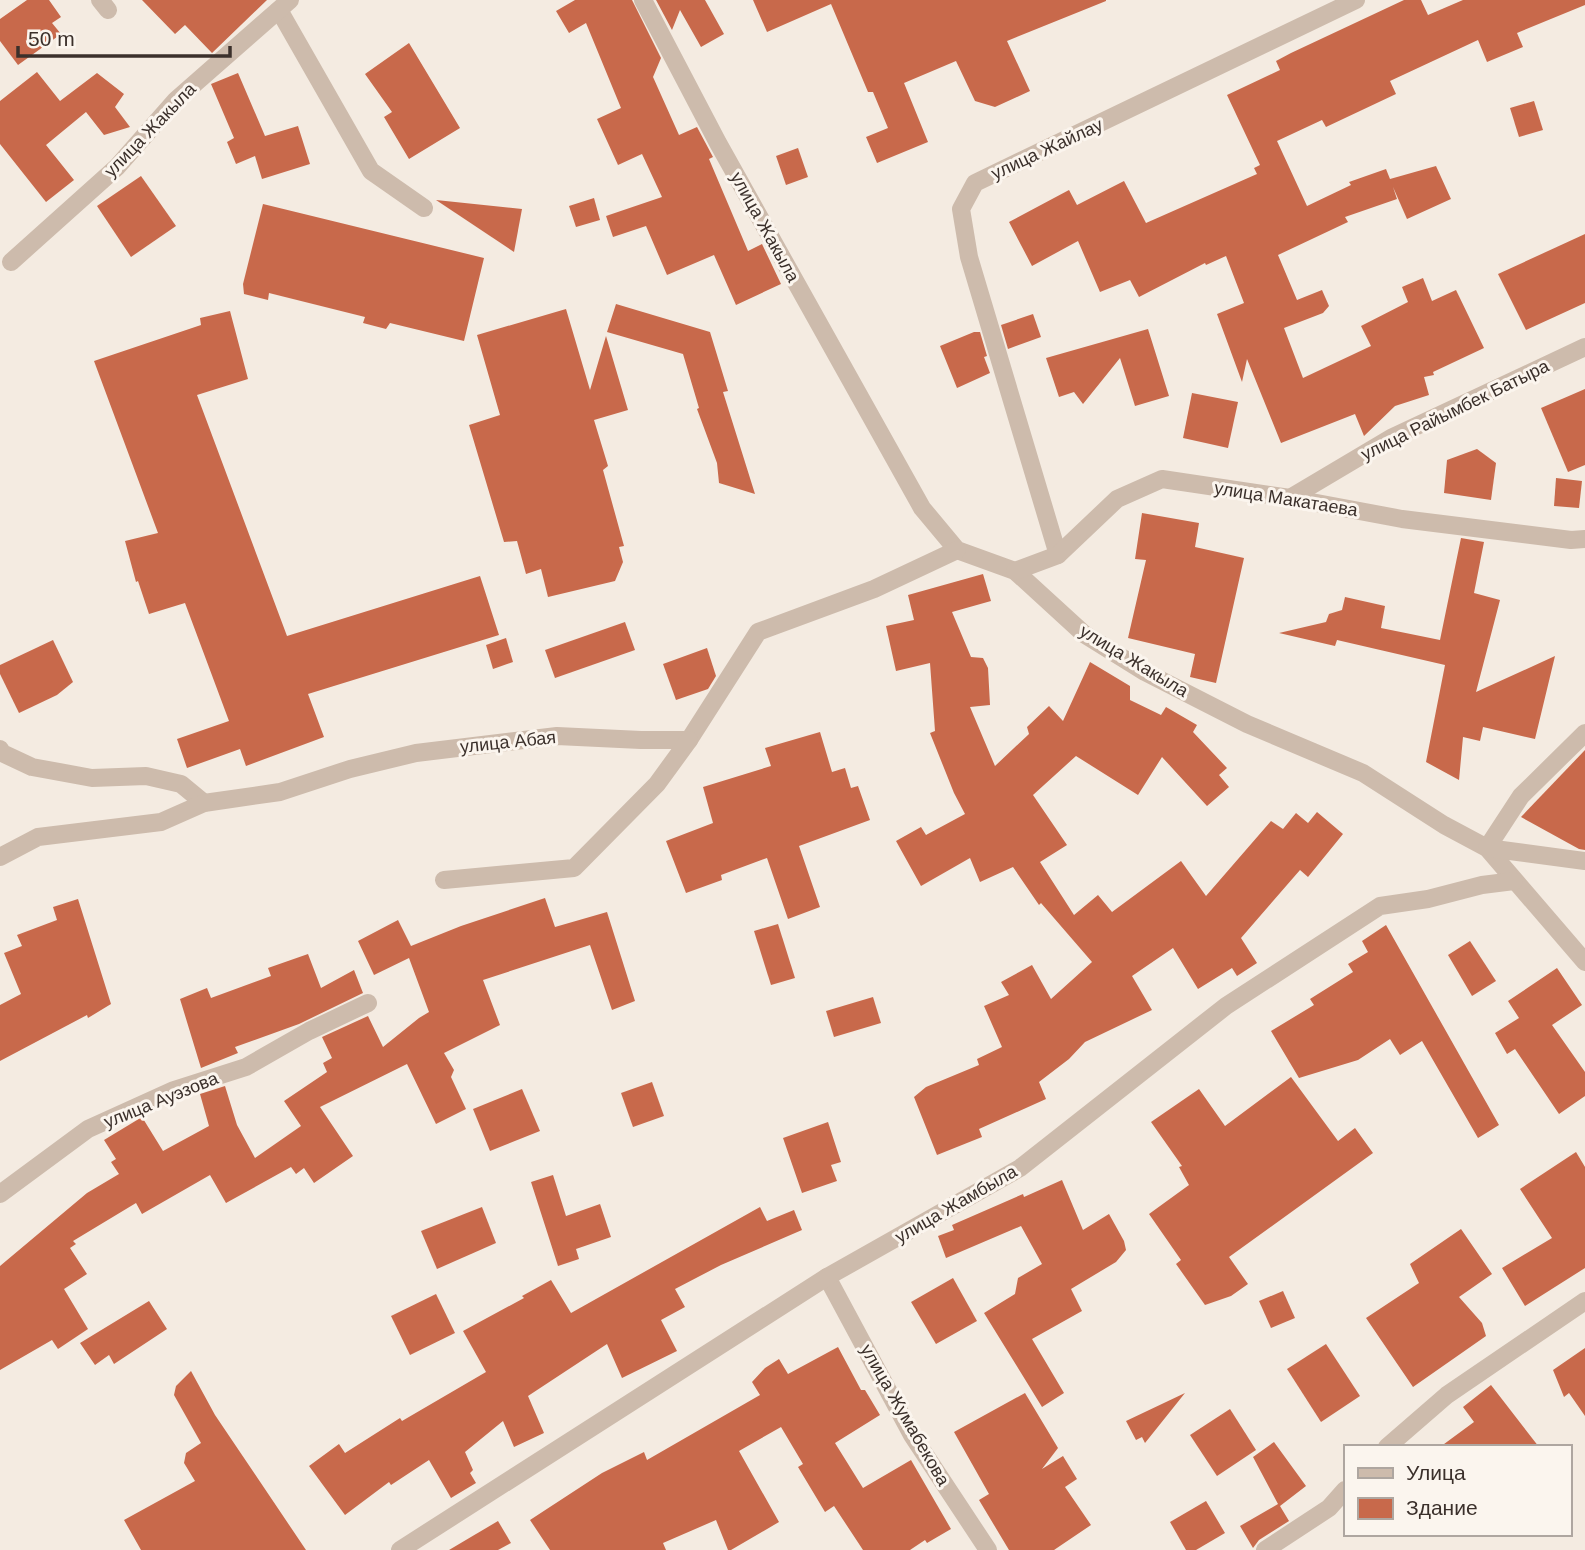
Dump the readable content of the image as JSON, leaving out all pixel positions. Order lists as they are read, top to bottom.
{
  "streets": {
    "street": [
      "улица Жакыла",
      "улица Жайлау",
      "улица Райымбек Батыра",
      "улица Макатаева",
      "улица Абая",
      "улица Ауэзова",
      "улица Жамбыла",
      "улица Жумабекова"
    ]
  },
  "crossings": [
    ["улица Жакыла", "улица Макатаева"],
    ["улица Жакыла", "улица Жамбыла"],
    ["улица Жайлау", "улица Макатаева"],
    ["улица Райымбек Батыра", "улица Макатаева"],
    ["улица Жамбыла", "улица Жумабекова"]
  ],
  "legend": ["Улица", "Здание"],
  "scale_bar": "50 m"
}
